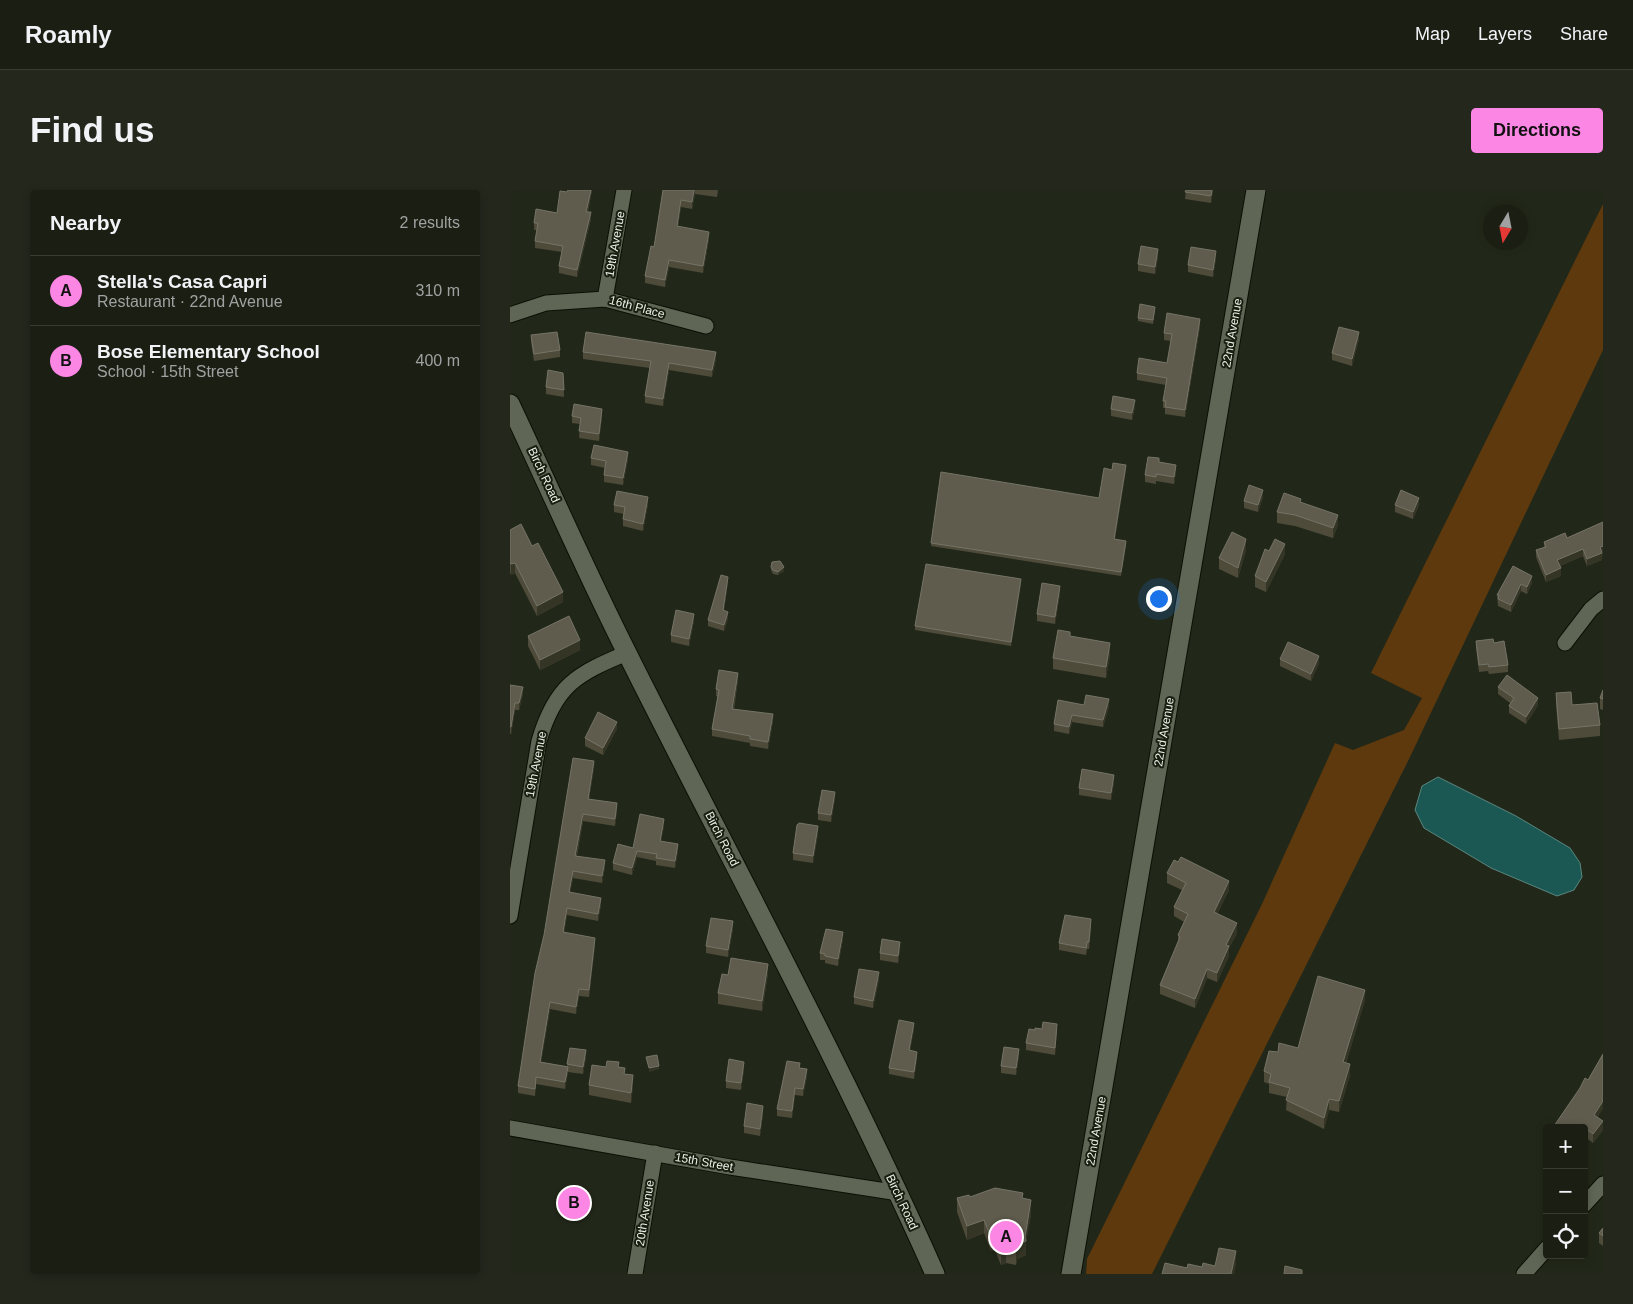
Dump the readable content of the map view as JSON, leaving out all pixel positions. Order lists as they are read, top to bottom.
{
  "streets": {
    "street": [
      "19th Avenue",
      "16th Place",
      "22nd Avenue",
      "Birch Road",
      "15th Street",
      "20th Avenue"
    ]
  },
  "crossings": [
    ["19th Avenue", "16th Place"],
    ["19th Avenue", "Birch Road"],
    ["Birch Road", "15th Street"],
    ["15th Street", "20th Avenue"]
  ],
  "north": "bottom",
  "page": {
    "header": "Roamly",
    "nav": ["Map", "Layers", "Share"],
    "buttons": "Directions",
    "title": "Find us",
    "heading": ["Nearby", "2 results"],
    "list": [
      {
        "mark": "A",
        "name": "Stella's Casa Capri",
        "note": "Restaurant · 22nd Avenue",
        "value": "310 m"
      },
      {
        "mark": "B",
        "name": "Bose Elementary School",
        "note": "School · 15th Street",
        "value": "400 m"
      }
    ],
    "map_buttons": ["+", "−"],
    "pins": ["B", "A"]
  }
}
